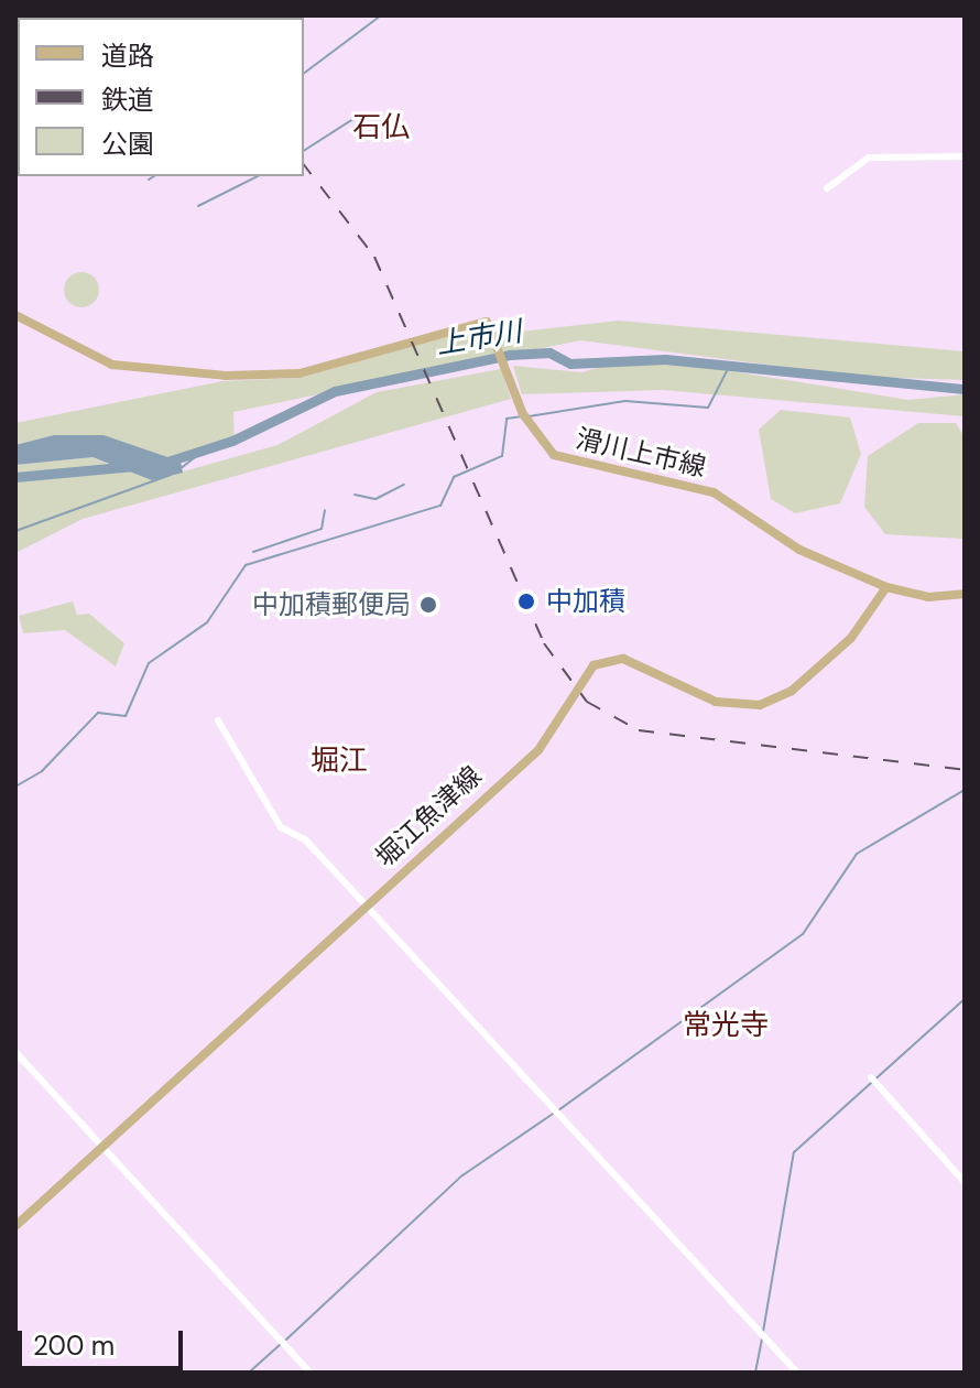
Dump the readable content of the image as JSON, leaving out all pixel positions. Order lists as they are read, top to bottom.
{
  "streets": {
    "main road": ["滑川上市線", "堀江魚津線"]
  },
  "crossings": [
    ["滑川上市線", "堀江魚津線"]
  ],
  "districts": ["石仏", "堀江", "常光寺"],
  "water": ["上市川"],
  "places": ["中加積", "中加積郵便局"],
  "legend": ["道路", "鉄道", "公園"],
  "scale_bar": "200 m"
}
